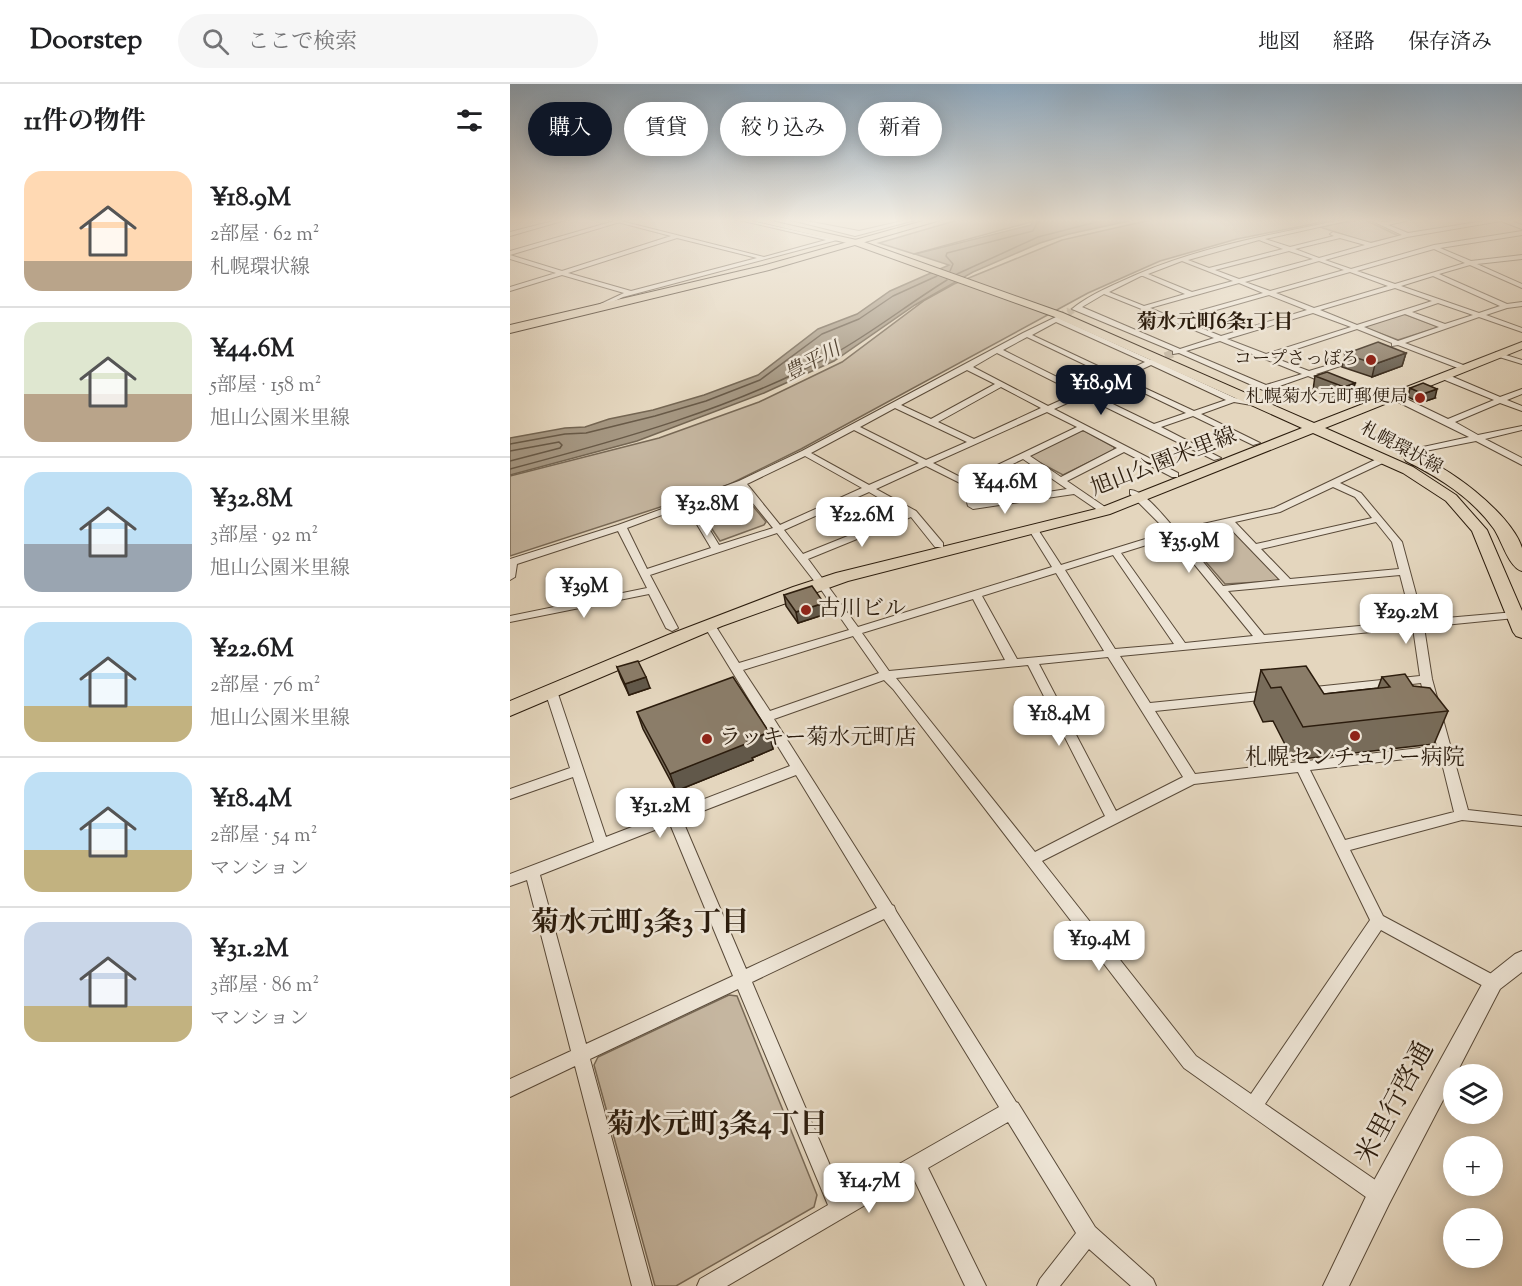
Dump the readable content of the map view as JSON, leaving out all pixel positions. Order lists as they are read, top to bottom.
{
  "streets": {
    "main road": ["札幌環状線", "旭山公園米里線"],
    "street": ["米里行啓通"]
  },
  "crossings": [
    ["札幌環状線", "旭山公園米里線"]
  ],
  "districts": ["菊水元町6条1丁目", "菊水元町3条3丁目", "菊水元町3条4丁目"],
  "water": ["豊平川"],
  "places": [
    "コープさっぽろ",
    "札幌菊水元町郵便局",
    "古川ビル",
    "札幌センチュリー病院",
    "ラッキー菊水元町店"
  ],
  "page": {
    "header": "Doorstep",
    "search": "ここで検索",
    "nav": ["地図", "経路", "保存済み"],
    "heading": "11件の物件",
    "chip": [
      "購入",
      "賃貸",
      "絞り込み",
      "新着"
    ],
    "list": [
      {
        "name": "¥18.9M",
        "note": "2部屋 · 62 m² · 札幌環状線"
      },
      {
        "name": "¥44.6M",
        "note": "5部屋 · 158 m² · 旭山公園米里線"
      },
      {
        "name": "¥32.8M",
        "note": "3部屋 · 92 m² · 旭山公園米里線"
      },
      {
        "name": "¥22.6M",
        "note": "2部屋 · 76 m² · 旭山公園米里線"
      },
      {
        "name": "¥18.4M",
        "note": "2部屋 · 54 m² · マンション"
      },
      {
        "name": "¥31.2M",
        "note": "3部屋 · 86 m² · マンション"
      }
    ],
    "price": [
      "¥18.9M",
      "¥44.6M",
      "¥32.8M",
      "¥22.6M",
      "¥35.9M",
      "¥39M",
      "¥29.2M",
      "¥18.4M",
      "¥31.2M",
      "¥19.4M",
      "¥14.7M"
    ],
    "map_buttons": ["+", "−"]
  }
}
